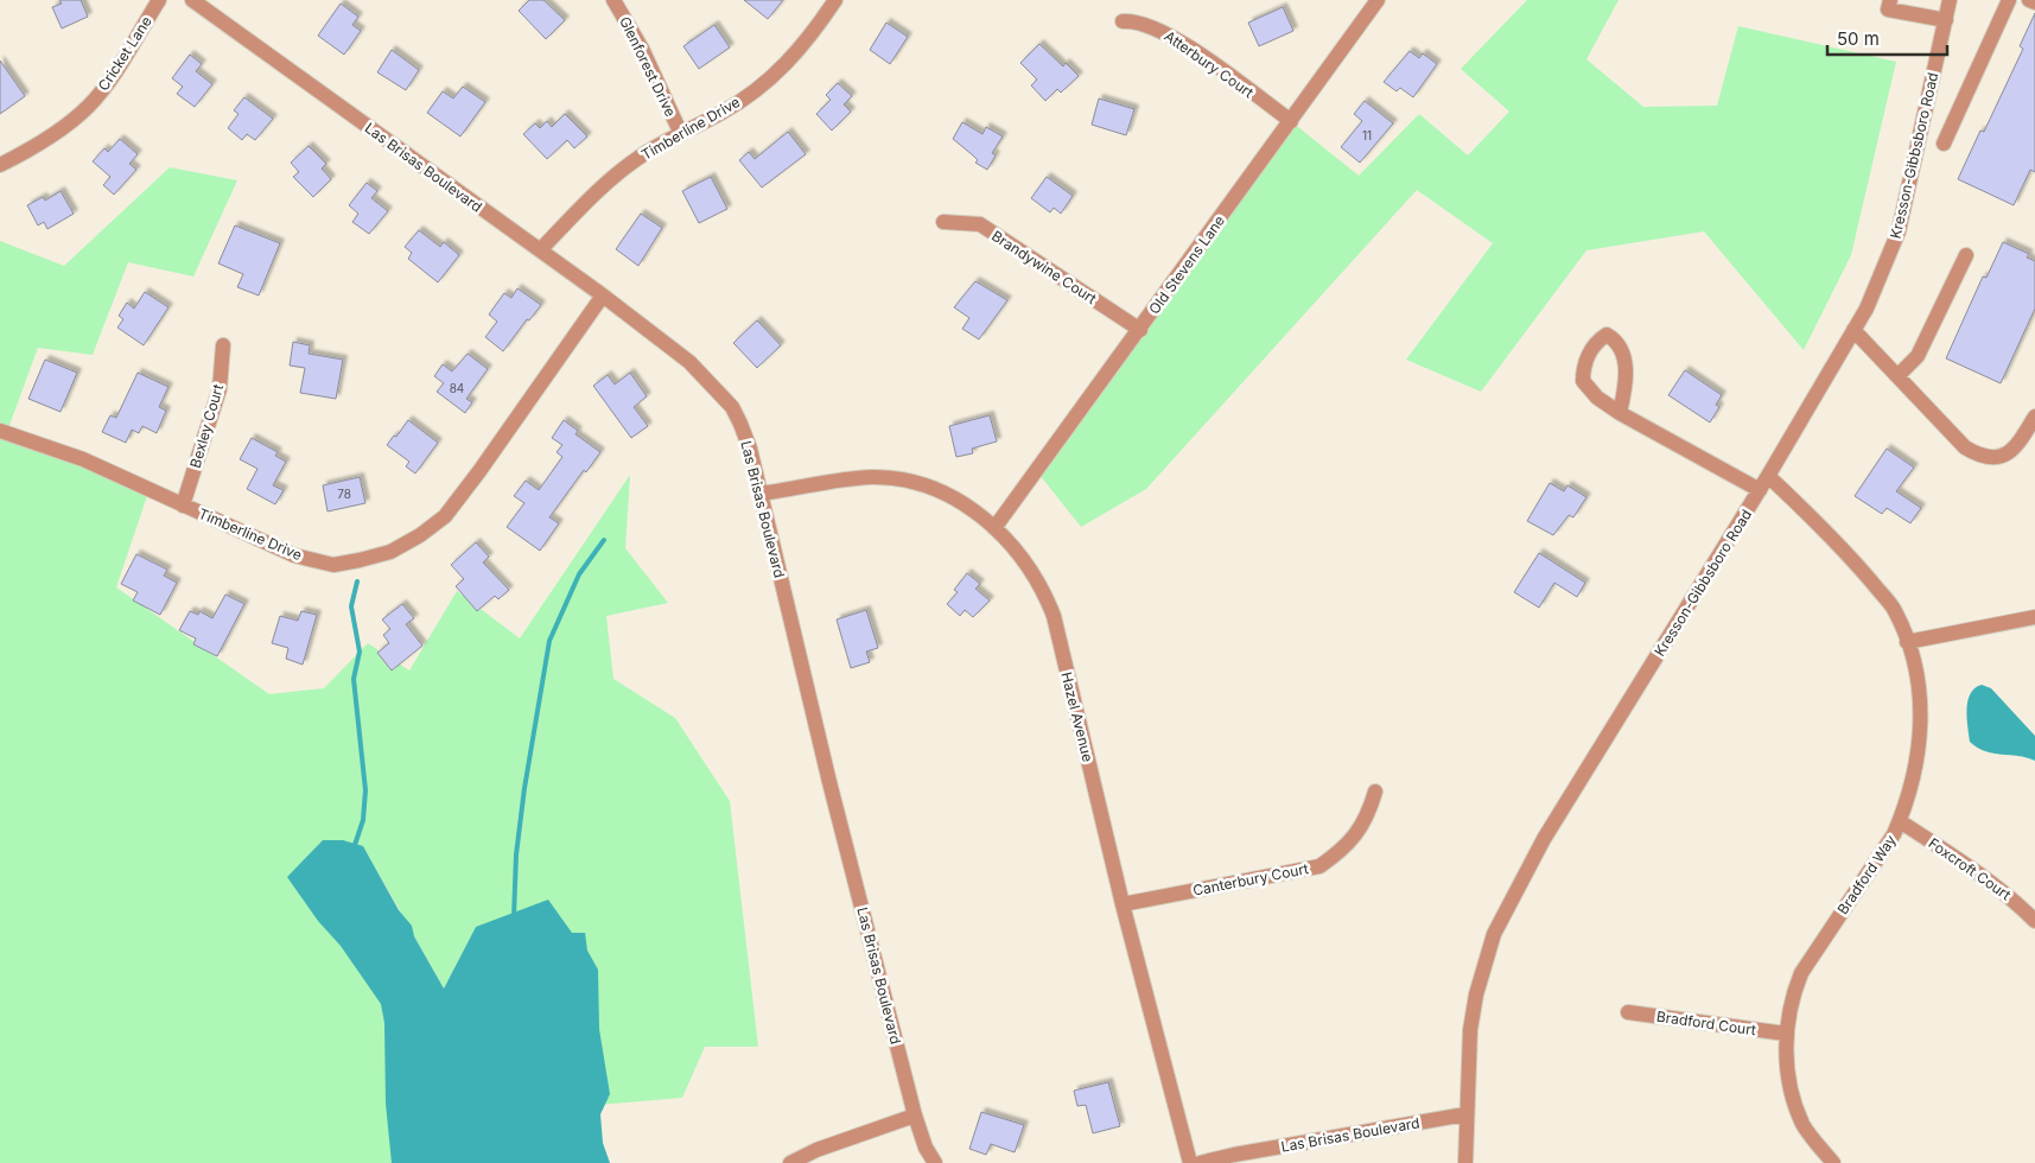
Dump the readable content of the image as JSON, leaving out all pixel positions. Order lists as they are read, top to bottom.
{
  "streets": {
    "street": [
      "Cricket Lane",
      "Atterbury Court",
      "Glenforest Drive",
      "Timberline Drive",
      "Kresson-Gibbsboro Road",
      "Las Brisas Boulevard",
      "Old Stevens Lane",
      "Brandywine Court",
      "Bexley Court",
      "Hazel Avenue",
      "Foxcroft Court",
      "Bradford Way",
      "Canterbury Court",
      "Bradford Court"
    ]
  },
  "crossings": [
    ["Atterbury Court", "Old Stevens Lane"],
    ["Glenforest Drive", "Timberline Drive"],
    ["Timberline Drive", "Las Brisas Boulevard"],
    ["Timberline Drive", "Bexley Court"],
    ["Kresson-Gibbsboro Road", "Las Brisas Boulevard"],
    ["Kresson-Gibbsboro Road", "Bradford Way"],
    ["Las Brisas Boulevard", "Hazel Avenue"],
    ["Old Stevens Lane", "Brandywine Court"],
    ["Old Stevens Lane", "Hazel Avenue"],
    ["Hazel Avenue", "Canterbury Court"],
    ["Foxcroft Court", "Bradford Way"],
    ["Bradford Way", "Bradford Court"]
  ],
  "house_numbers": ["11", "84", "78"],
  "scale_bar": "50 m"
}
